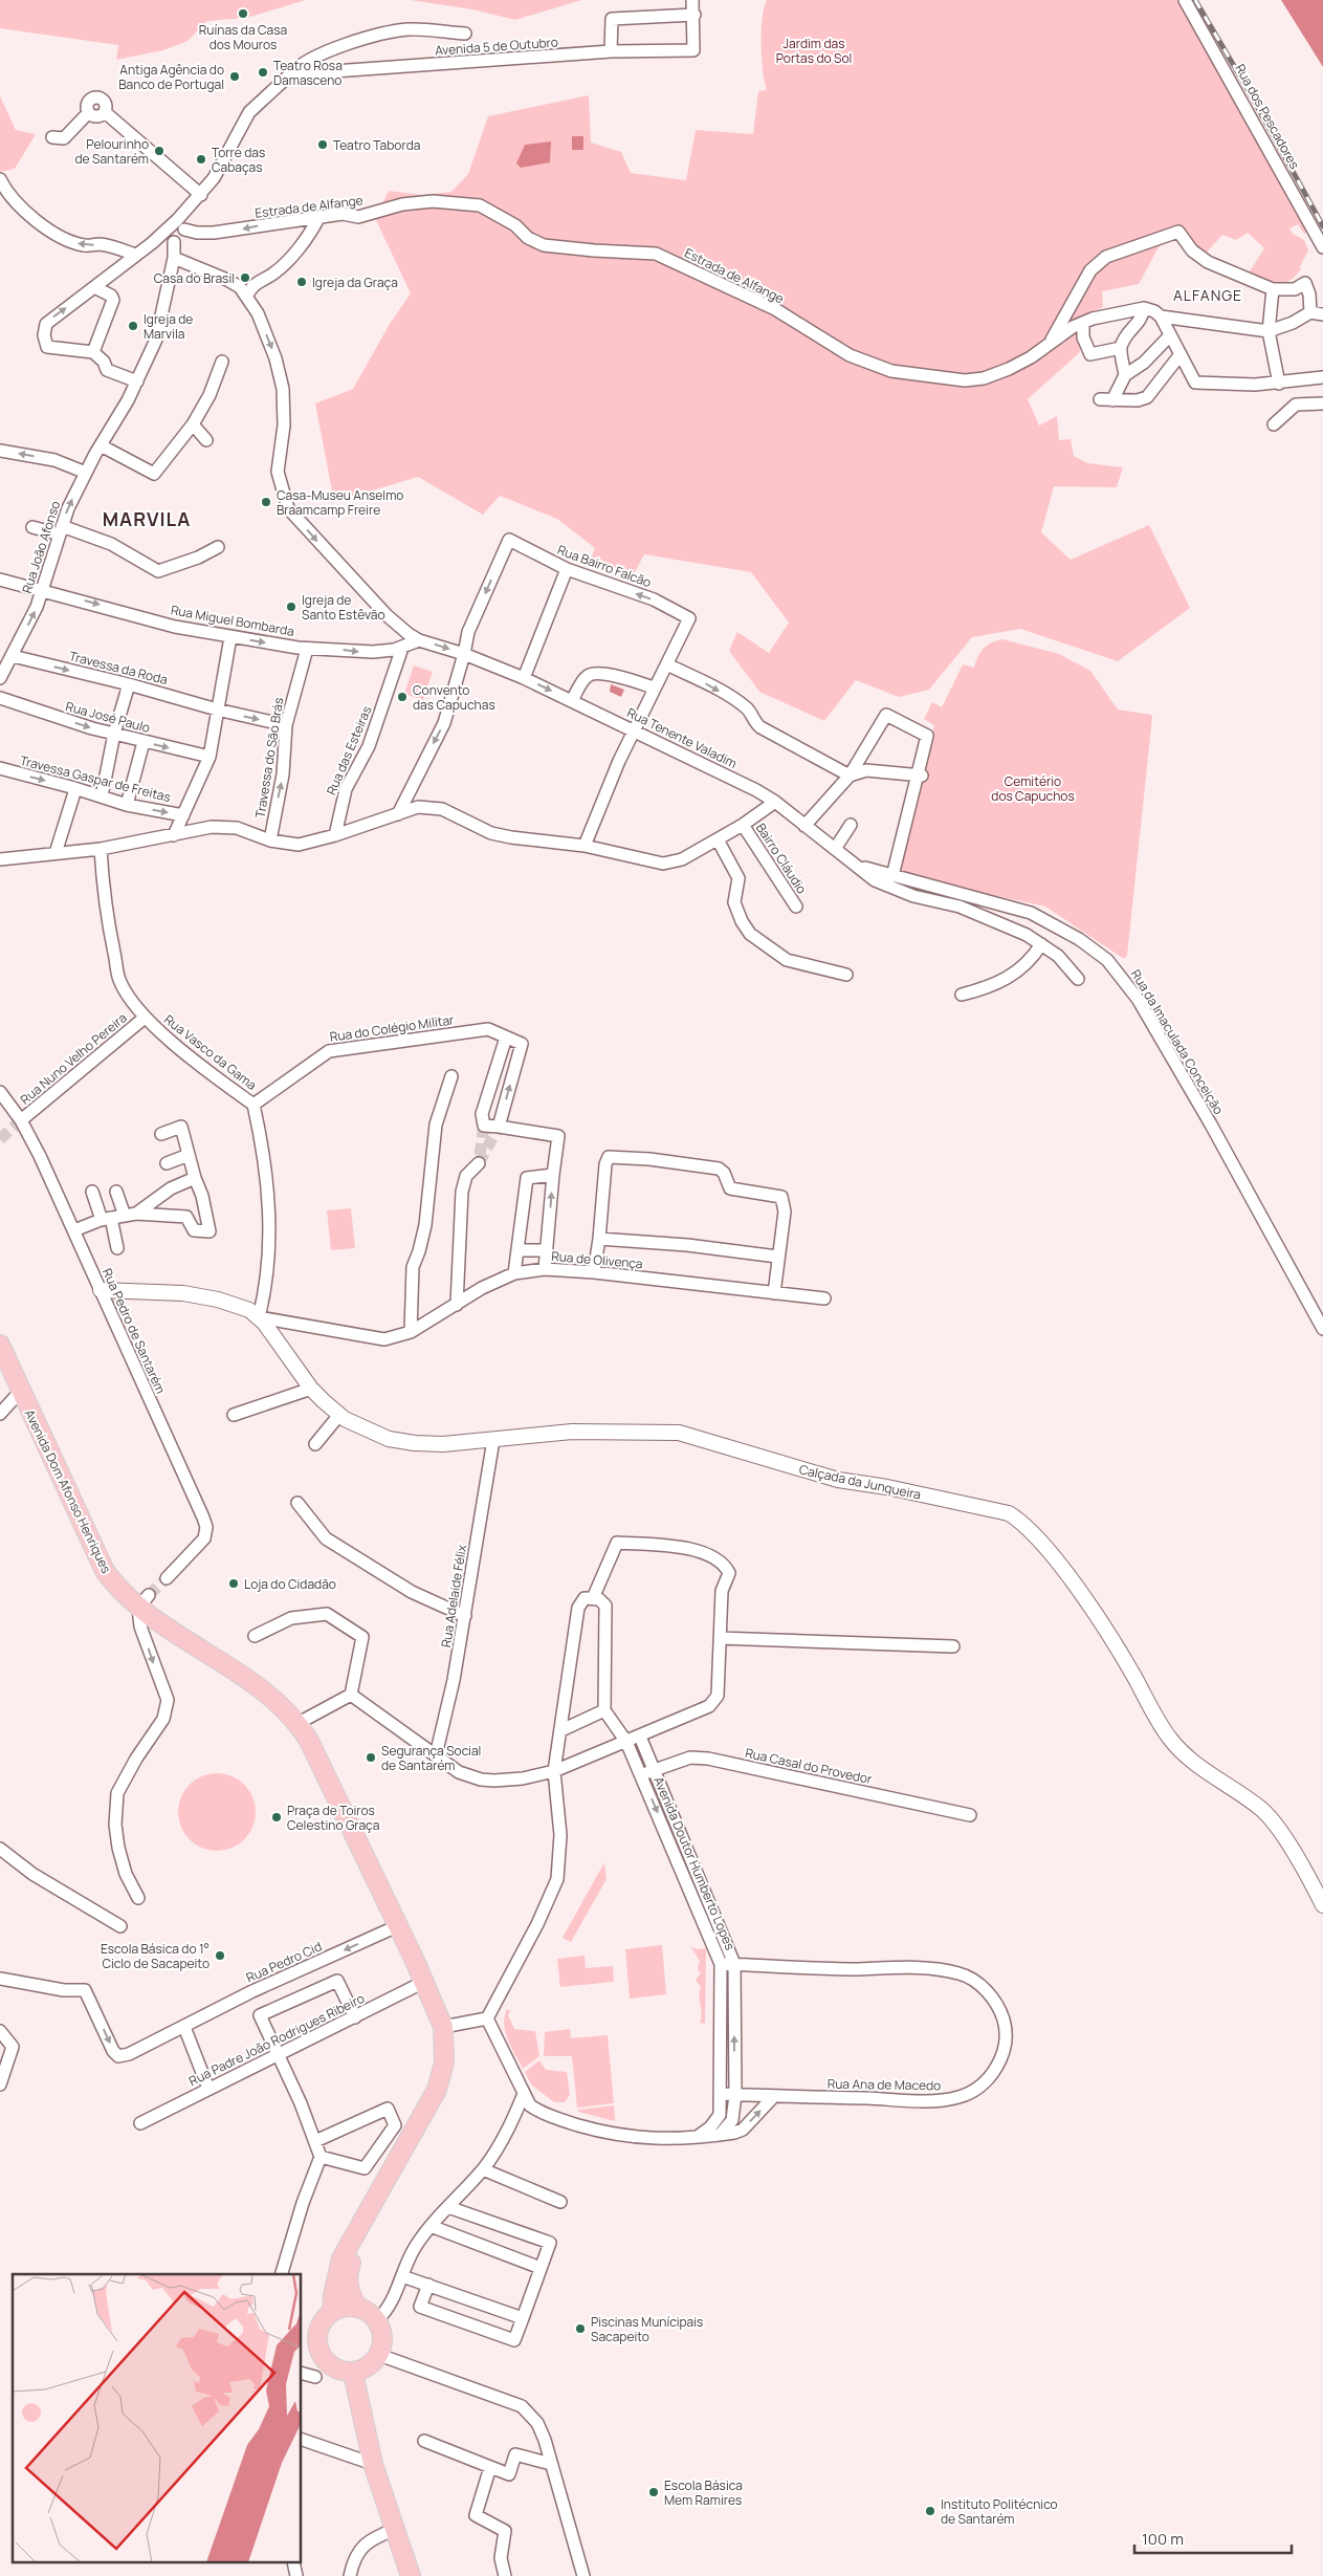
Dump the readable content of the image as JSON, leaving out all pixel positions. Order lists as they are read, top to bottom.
{
  "streets": {
    "main road": ["Avenida Dom Afonso Henriques"],
    "street": [
      "Avenida 5 de Outubro",
      "Rua dos Pescadores",
      "Estrada de Alfange",
      "Rua João Afonso",
      "Rua Bairro Falcão",
      "Rua Miguel Bombarda",
      "Travessa da Roda",
      "Rua José Paulo",
      "Rua Tenente Valadim",
      "Rua das Esteiras",
      "Travessa do São Brás",
      "Travessa Gaspar de Freitas",
      "Bairro Cláudio",
      "Rua do Colégio Militar",
      "Rua da Imaculada Conceição",
      "Rua Vasco da Gama",
      "Rua Nuno Velho Pereira",
      "Rua de Olivença",
      "Rua Pedro de Santarém",
      "Calçada da Junqueira",
      "Rua Adelaide Félix",
      "Rua Casal do Provedor",
      "Avenida Doutor Humberto Lopes",
      "Rua Pedro Cid",
      "Rua Padre João Rodrigues Ribeiro",
      "Rua Ana de Macedo"
    ]
  },
  "crossings": [
    ["Rua João Afonso", "Rua Miguel Bombarda"],
    ["Rua João Afonso", "Travessa da Roda"],
    ["Rua João Afonso", "Rua Tenente Valadim"],
    ["Rua Bairro Falcão", "Rua Tenente Valadim"],
    ["Rua Miguel Bombarda", "Rua Tenente Valadim"],
    ["Rua Miguel Bombarda", "Rua das Esteiras"],
    ["Rua Miguel Bombarda", "Travessa do São Brás"],
    ["Travessa da Roda", "Travessa do São Brás"],
    ["Rua Tenente Valadim", "Rua da Imaculada Conceição"],
    ["Rua do Colégio Militar", "Rua Vasco da Gama"],
    ["Rua Vasco da Gama", "Rua Nuno Velho Pereira"],
    ["Rua Vasco da Gama", "Rua de Olivença"],
    ["Rua Vasco da Gama", "Calçada da Junqueira"],
    ["Rua Nuno Velho Pereira", "Rua Pedro de Santarém"],
    ["Rua de Olivença", "Calçada da Junqueira"],
    ["Calçada da Junqueira", "Rua Adelaide Félix"],
    ["Avenida Dom Afonso Henriques", "Rua Pedro Cid"],
    ["Avenida Dom Afonso Henriques", "Rua Padre João Rodrigues Ribeiro"],
    ["Rua Casal do Provedor", "Avenida Doutor Humberto Lopes"],
    ["Avenida Doutor Humberto Lopes", "Rua Ana de Macedo"]
  ],
  "one_way": ["Travessa da Roda", "Rua José Paulo", "Rua Tenente Valadim"],
  "districts": ["ALFANGE", "MARVILA"],
  "parks": ["Jardim das Portas do Sol", "Cemitério dos Capuchos"],
  "places": [
    "Ruínas da Casa dos Mouros",
    "Teatro Rosa Damasceno",
    "Antiga Agência do Banco de Portugal",
    "Teatro Taborda",
    "Pelourinho de Santarém",
    "Torre das Cabaças",
    "Casa do Brasil",
    "Igreja da Graça",
    "Igreja de Marvila",
    "Casa-Museu Anselmo Braamcamp Freire",
    "Igreja de Santo Estêvão",
    "Convento das Capuchas",
    "Loja do Cidadão",
    "Segurança Social de Santarém",
    "Praça de Toiros Celestino Graça",
    "Escola Básica do 1° Ciclo de Sacapeito",
    "Piscinas Munícipais Sacapeito",
    "Escola Básica Mem Ramires",
    "Instituto Politécnico de Santarém"
  ],
  "scale_bar": "100 m"
}
